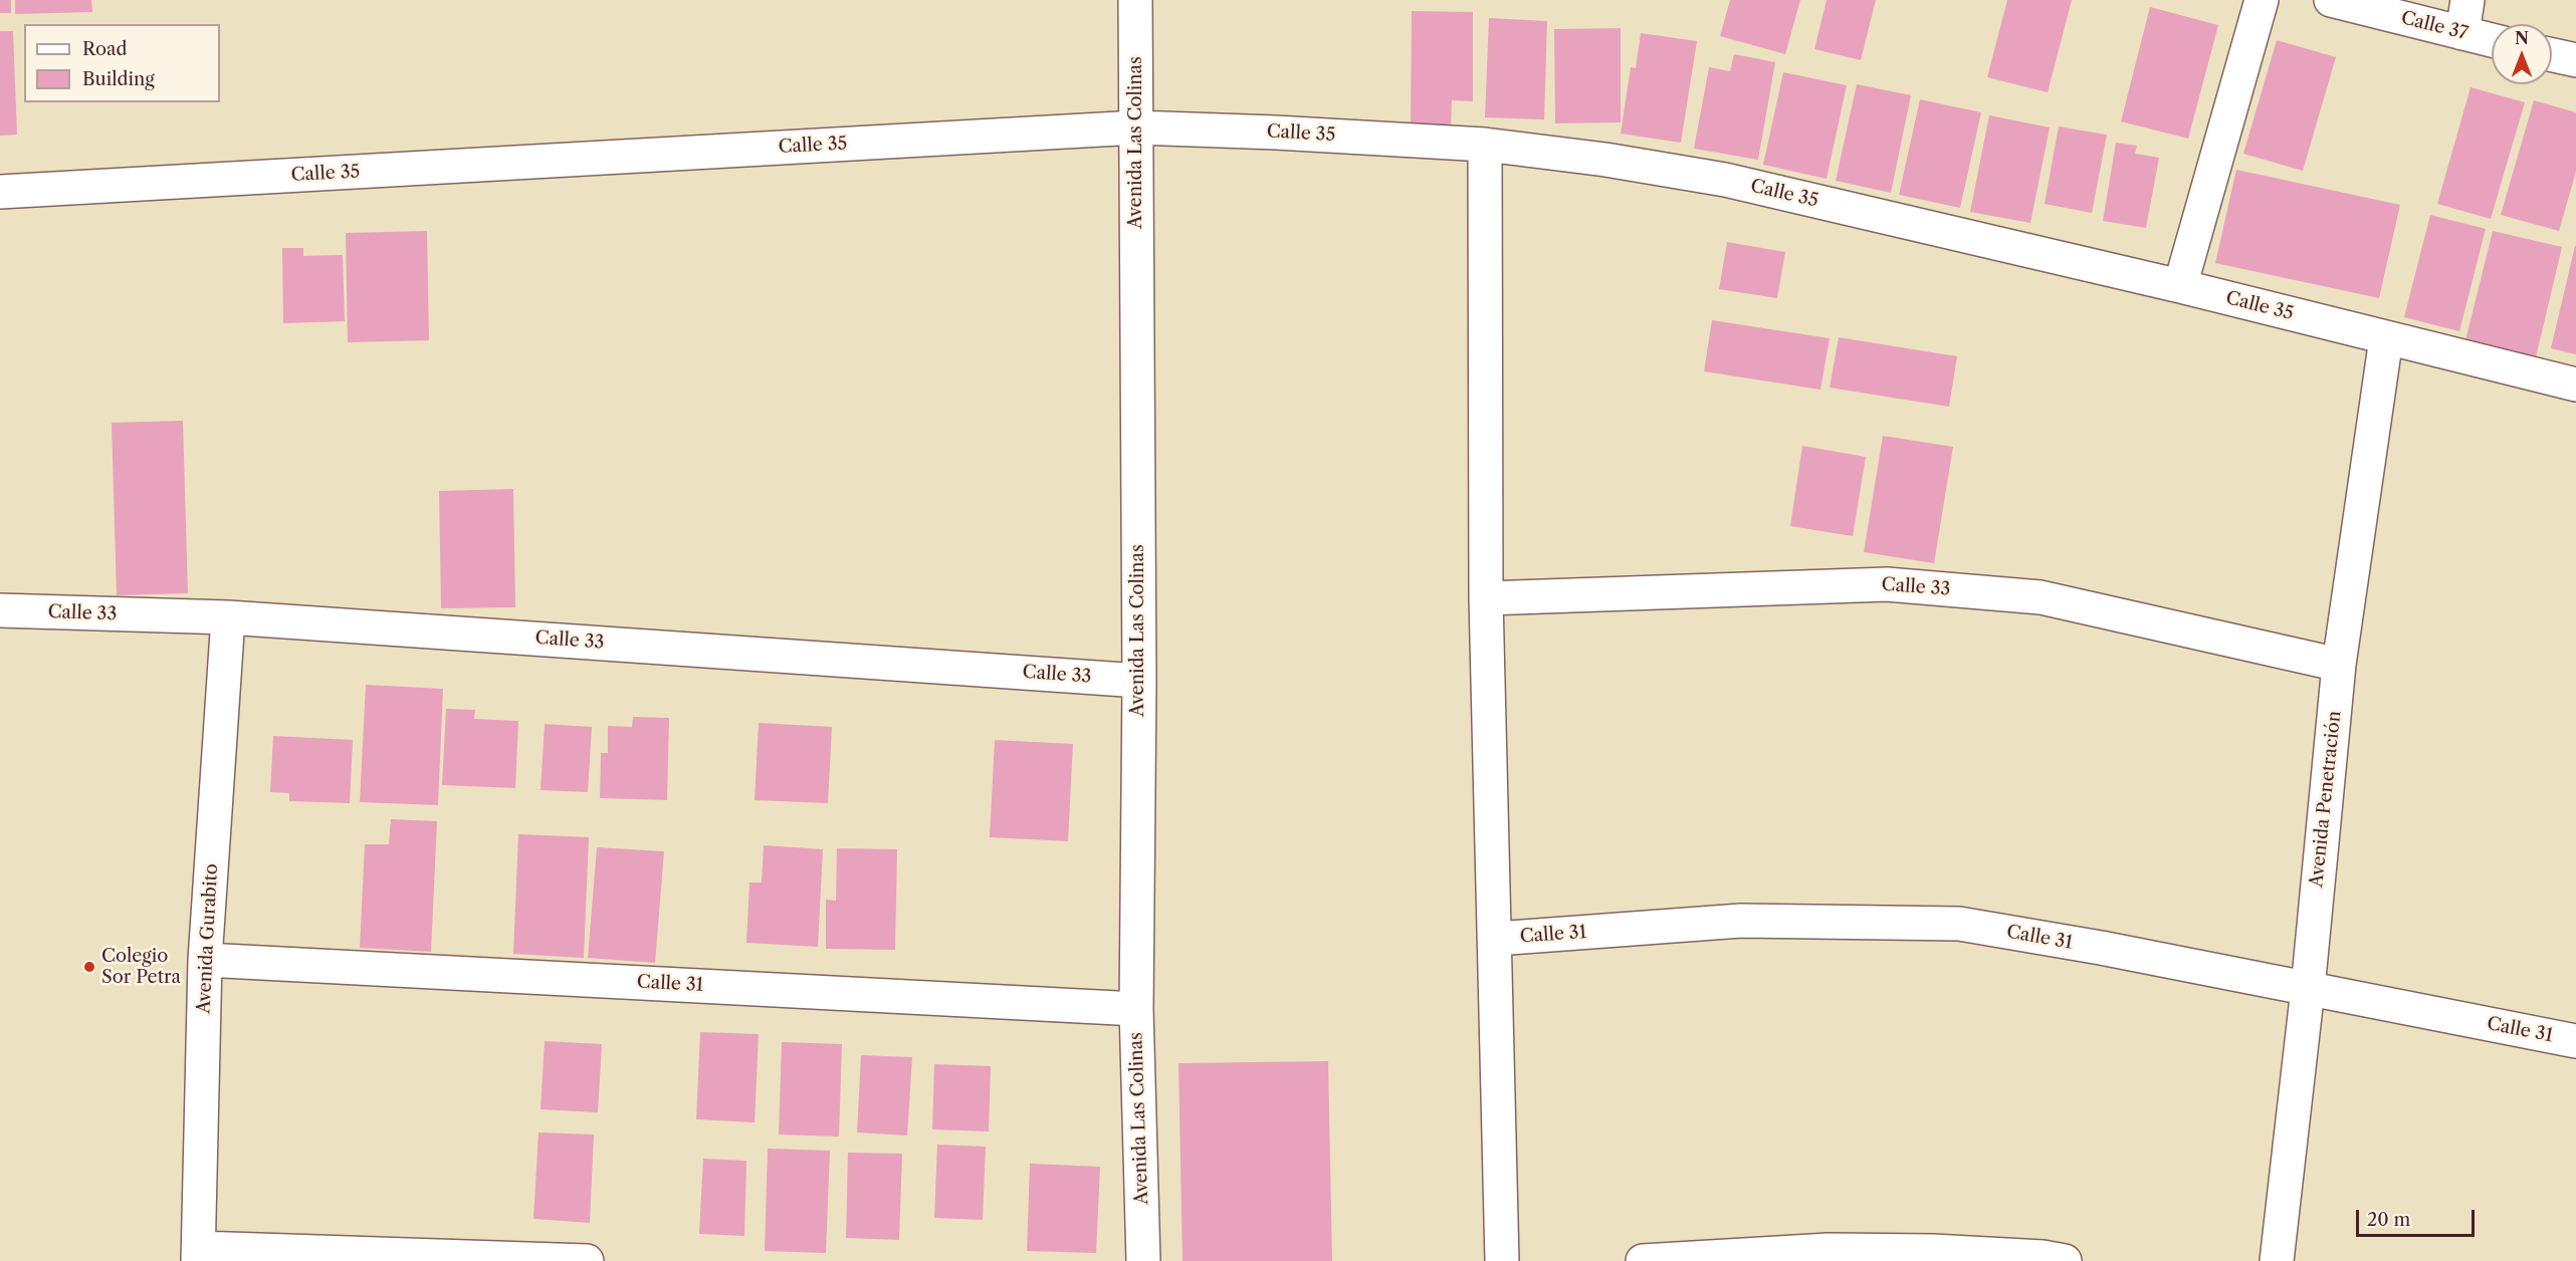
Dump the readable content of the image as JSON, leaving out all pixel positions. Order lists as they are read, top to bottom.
{
  "streets": {
    "street": [
      "Calle 37",
      "Calle 35",
      "Avenida Las Colinas",
      "Calle 33",
      "Avenida Penetración",
      "Calle 31",
      "Avenida Gurabito"
    ]
  },
  "crossings": [
    ["Calle 35", "Avenida Las Colinas"],
    ["Calle 35", "Avenida Penetración"],
    ["Avenida Las Colinas", "Calle 33"],
    ["Avenida Las Colinas", "Calle 31"],
    ["Calle 33", "Avenida Penetración"],
    ["Calle 33", "Avenida Gurabito"],
    ["Avenida Penetración", "Calle 31"],
    ["Calle 31", "Avenida Gurabito"]
  ],
  "places": ["Colegio Sor Petra"],
  "legend": ["Road", "Building"],
  "scale_bar": "20 m",
  "north": "top"
}
